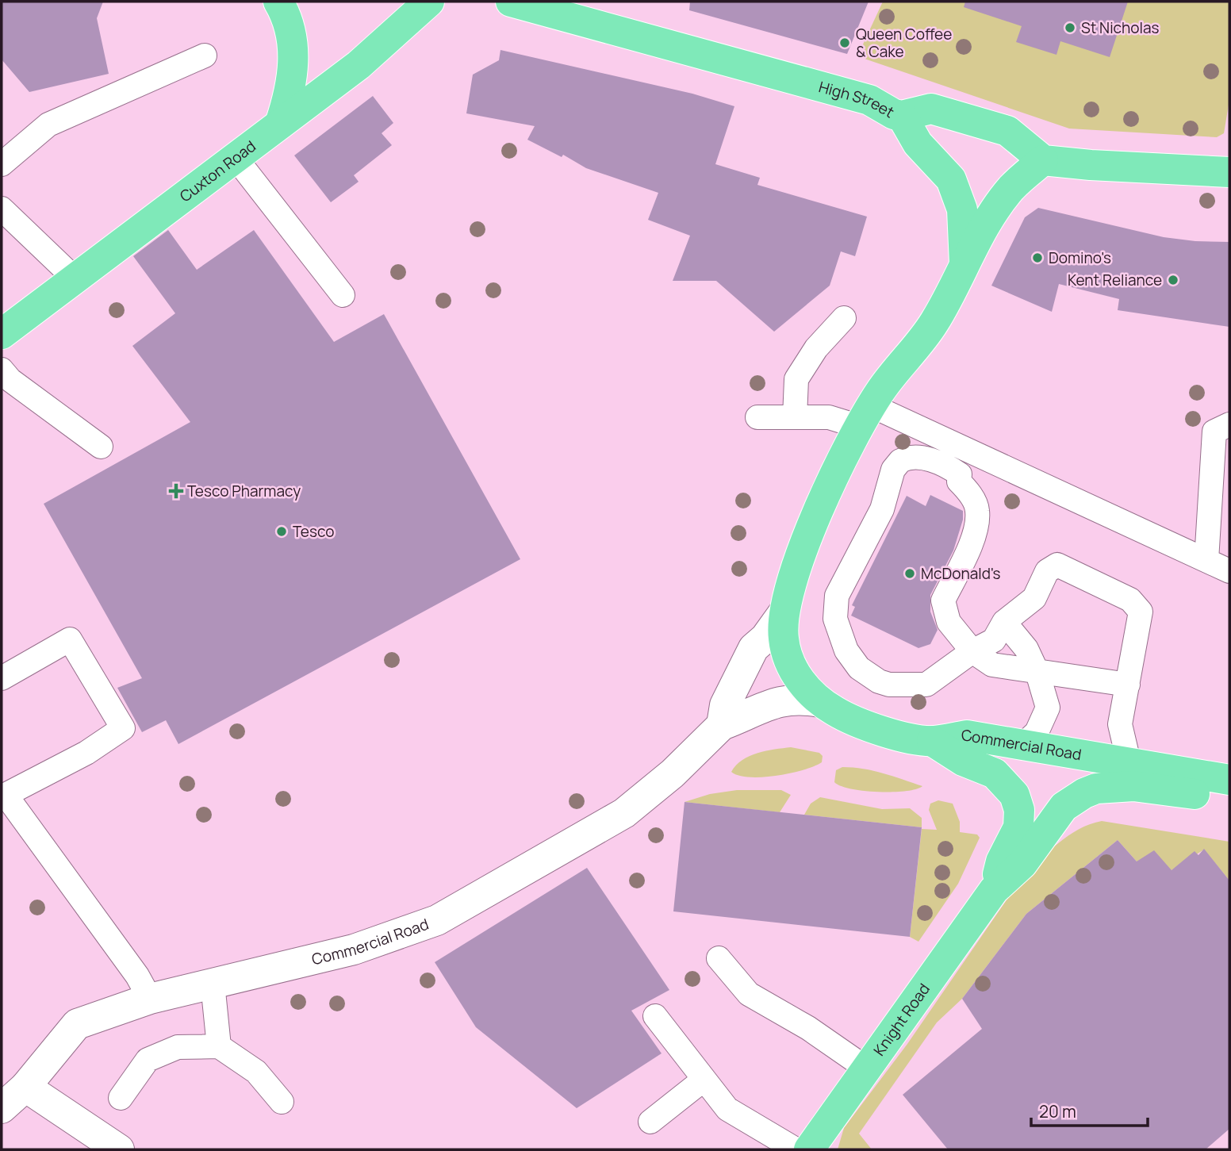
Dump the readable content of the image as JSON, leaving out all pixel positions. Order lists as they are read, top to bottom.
{
  "streets": {
    "main road": [
      "High Street",
      "Cuxton Road",
      "Commercial Road",
      "Knight Road"
    ]
  },
  "crossings": [
    ["High Street", "Commercial Road"],
    ["Commercial Road", "Knight Road"]
  ],
  "places": {
    "other": [
      "St Nicholas",
      "Queen Coffee & Cake",
      "Domino's",
      "Kent Reliance",
      "Tesco",
      "McDonald's"
    ],
    "health": ["Tesco Pharmacy"]
  },
  "scale_bar": "20 m"
}
